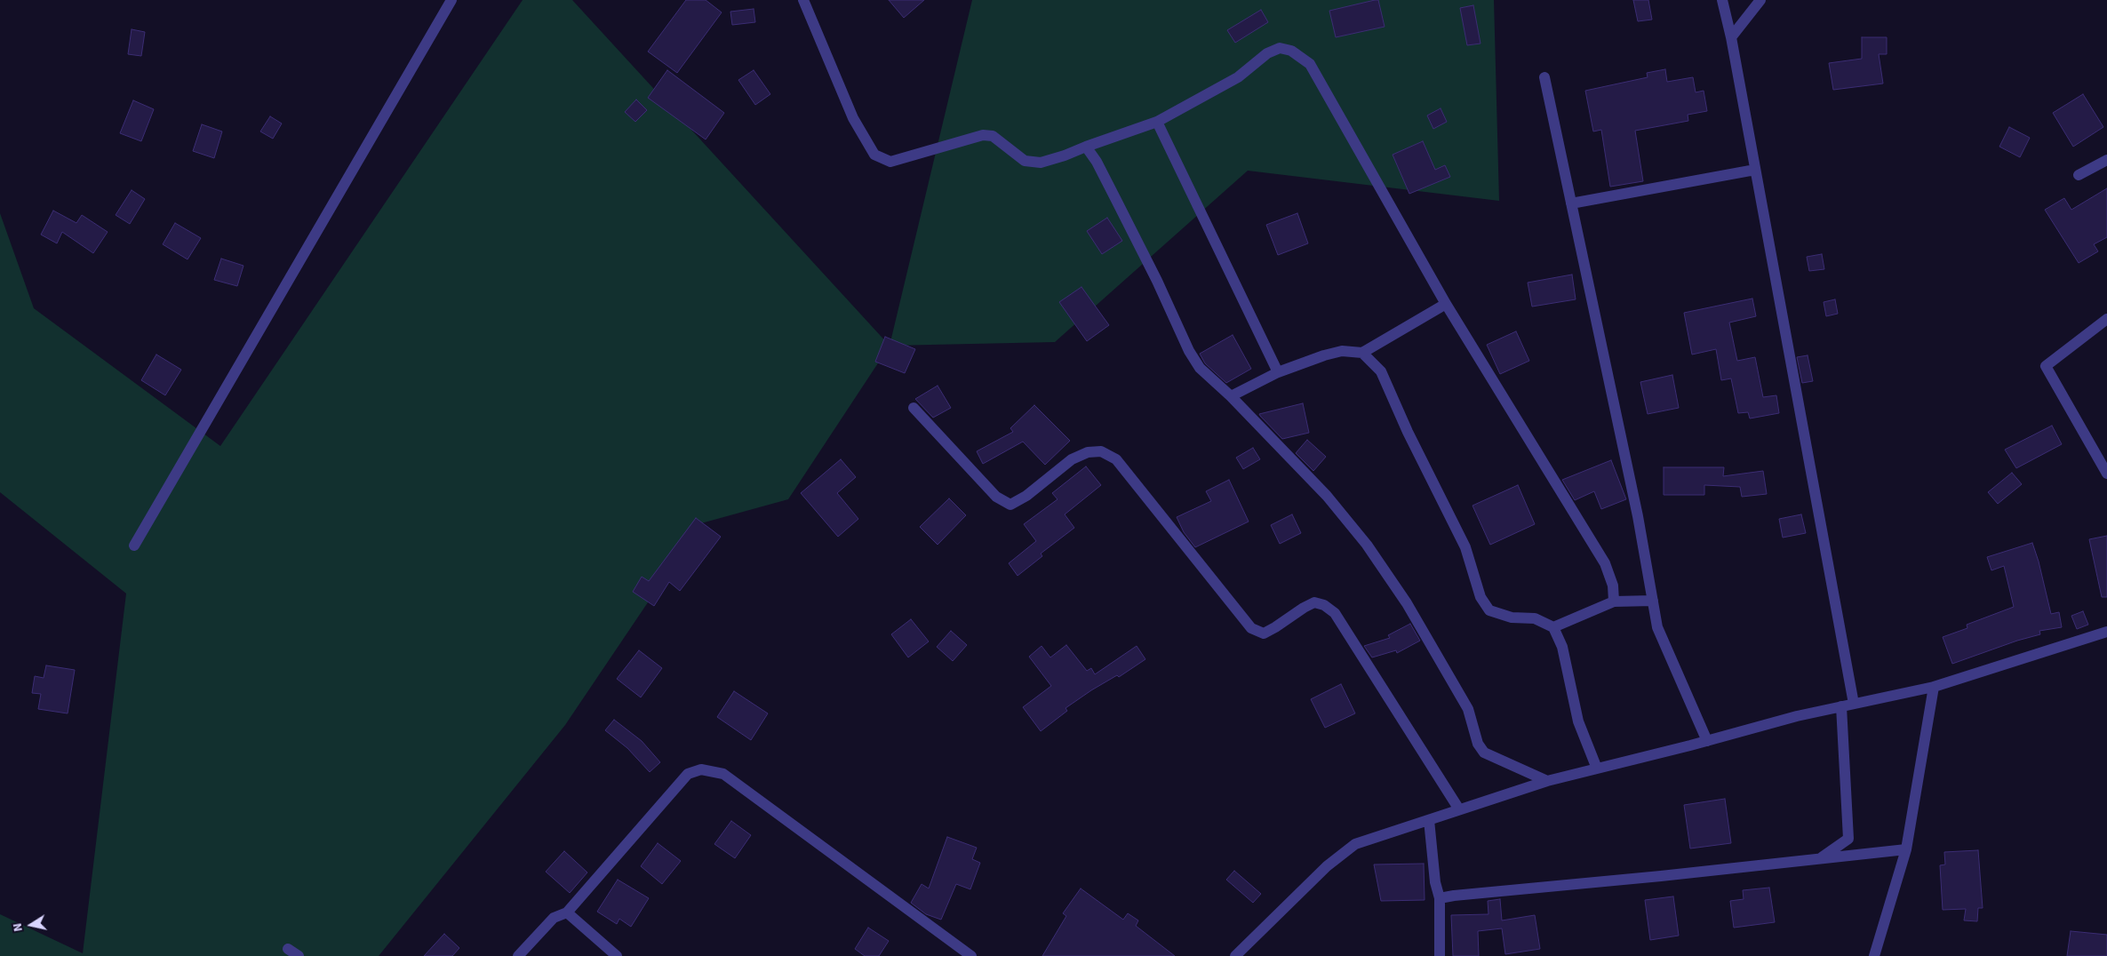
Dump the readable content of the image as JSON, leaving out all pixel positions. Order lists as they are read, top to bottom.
{
  "north": "left"
}
